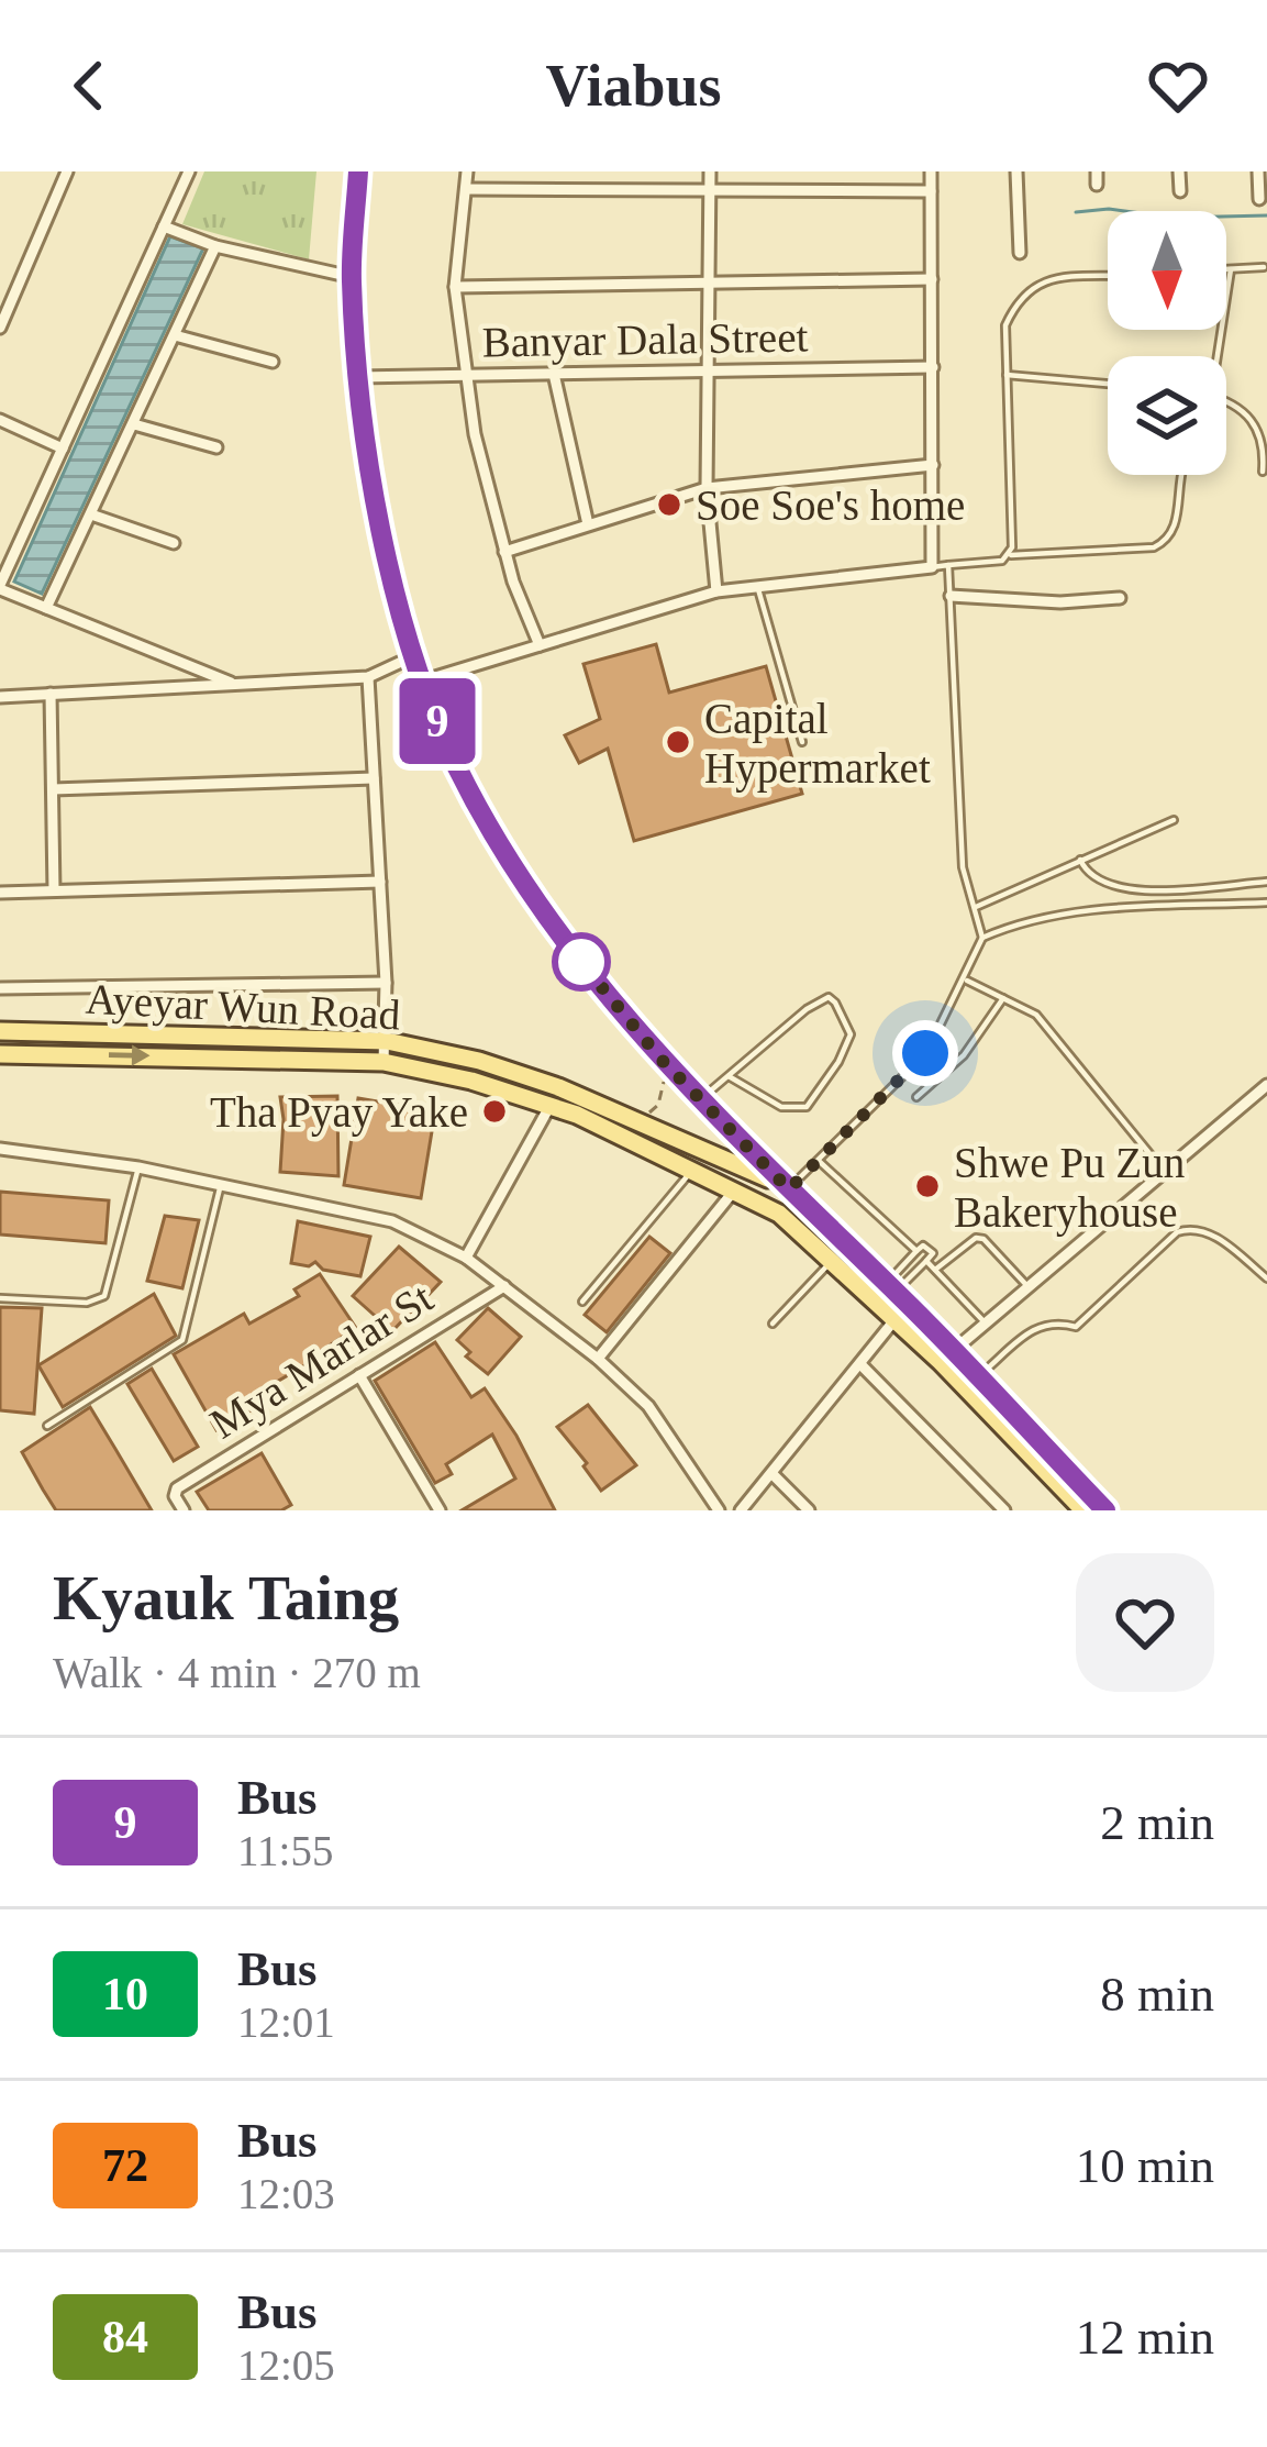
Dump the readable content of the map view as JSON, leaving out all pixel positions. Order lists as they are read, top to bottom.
{
  "streets": {
    "main road": ["Ayeyar Wun Road"],
    "street": ["Banyar Dala Street", "Mya Marlar St"]
  },
  "places": [
    "Soe Soe's home",
    "Capital Hypermarket",
    "Tha Pyay Yake",
    "Shwe Pu Zun Bakeryhouse"
  ],
  "lines": ["bus line 9"],
  "north": "bottom",
  "page": {
    "header": "Viabus",
    "on_map": "9",
    "heading": ["Kyauk Taing", "Walk · 4 min · 270 m"],
    "list": [
      {
        "mark": "9",
        "name": "Bus",
        "note": "11:55",
        "value": "2 min"
      },
      {
        "mark": "10",
        "name": "Bus",
        "note": "12:01",
        "value": "8 min"
      },
      {
        "mark": "72",
        "name": "Bus",
        "note": "12:03",
        "value": "10 min"
      },
      {
        "mark": "84",
        "name": "Bus",
        "note": "12:05",
        "value": "12 min"
      }
    ]
  }
}
